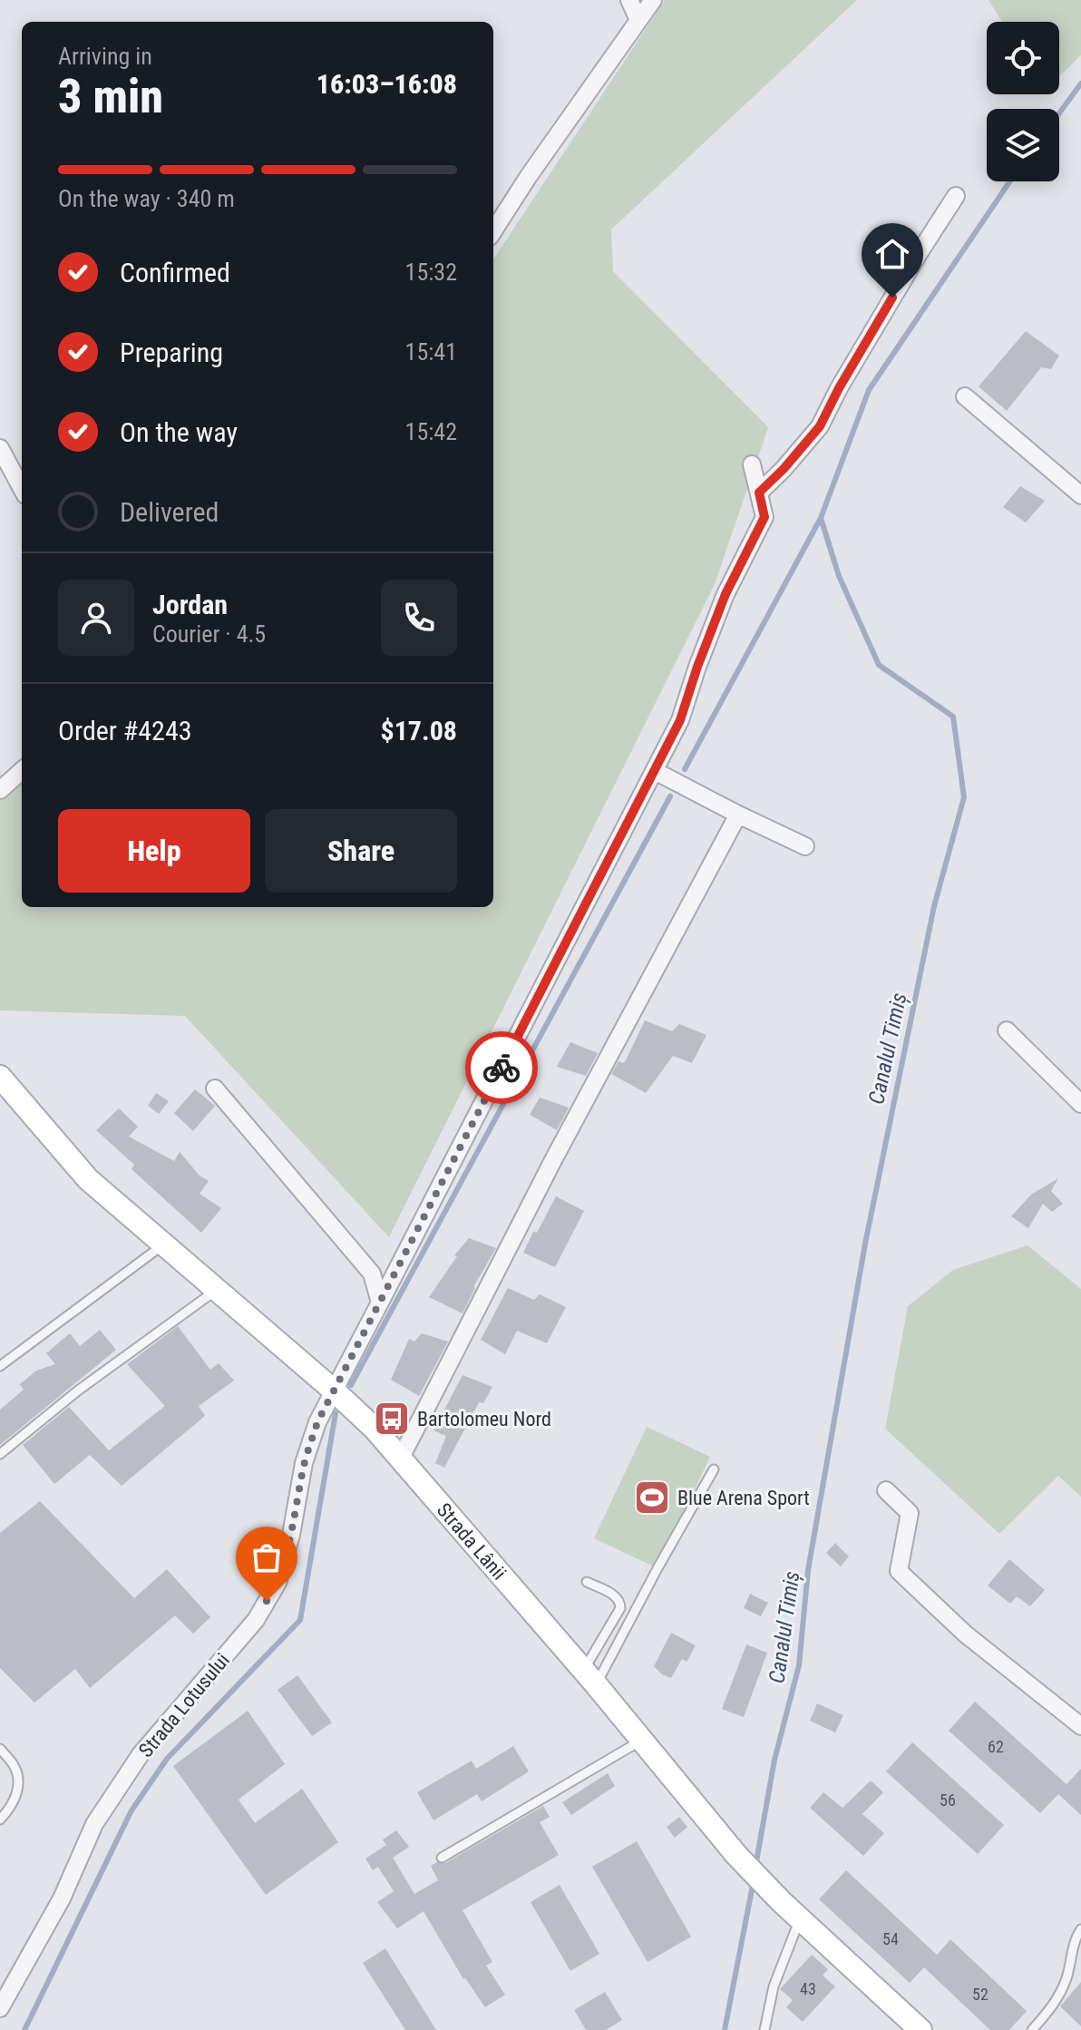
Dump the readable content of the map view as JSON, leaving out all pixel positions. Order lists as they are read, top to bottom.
{
  "streets": {
    "main road": ["Strada Lânii"],
    "street": ["Strada Lotusului"]
  },
  "crossings": [
    ["Strada Lânii", "Strada Lotusului"]
  ],
  "water": ["Canalul Timiș"],
  "places": {
    "bus stop": ["Bartolomeu Nord"],
    "sports": ["Blue Arena Sport"]
  },
  "house_numbers": [
    "62",
    "56",
    "54",
    "43",
    "52"
  ],
  "page": {
    "heading": ["3 min", "Arriving in", "16:03–16:08"],
    "panel": [
      "Jordan",
      "Courier · 4.5",
      "Order #4243",
      "$17.08"
    ],
    "bar": "On the way · 340 m",
    "list": [
      ["Confirmed", "15:32"],
      ["Preparing", "15:41"],
      ["On the way", "15:42"],
      "Delivered"
    ],
    "buttons": ["Help", "Share"]
  }
}
